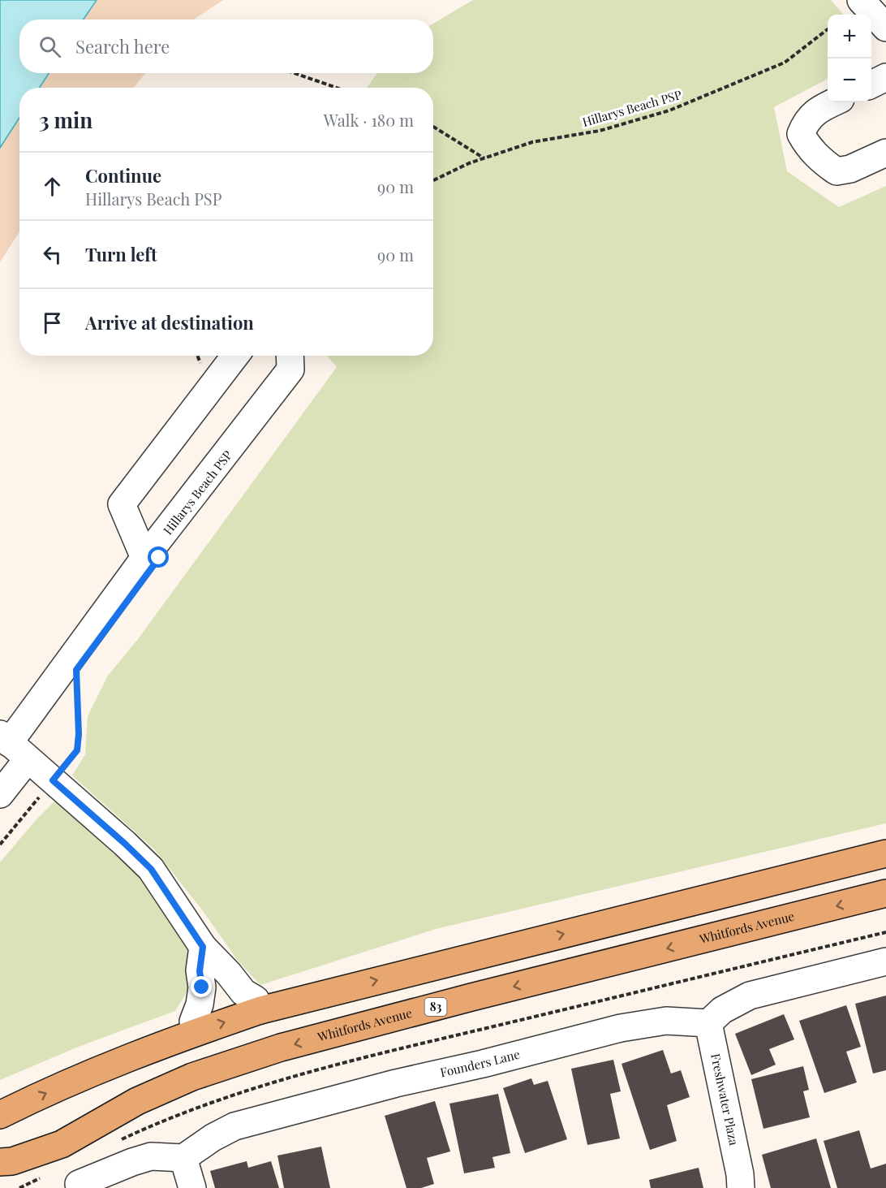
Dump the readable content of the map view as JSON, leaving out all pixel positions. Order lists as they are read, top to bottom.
{
  "streets": {
    "main road": ["Whitfords Avenue", "83"],
    "street": ["Founders Lane", "Freshwater Plaza"],
    "path": ["Hillarys Beach PSP"]
  },
  "crossings": [
    ["Founders Lane", "Freshwater Plaza"]
  ],
  "page": {
    "map_buttons": ["+", "−"],
    "search": "Search here",
    "heading": ["3 min", "Walk · 180 m"],
    "list": [
      ["Continue", "Hillarys Beach PSP", "90 m"],
      ["Turn left", "90 m"],
      "Arrive at destination"
    ]
  }
}
